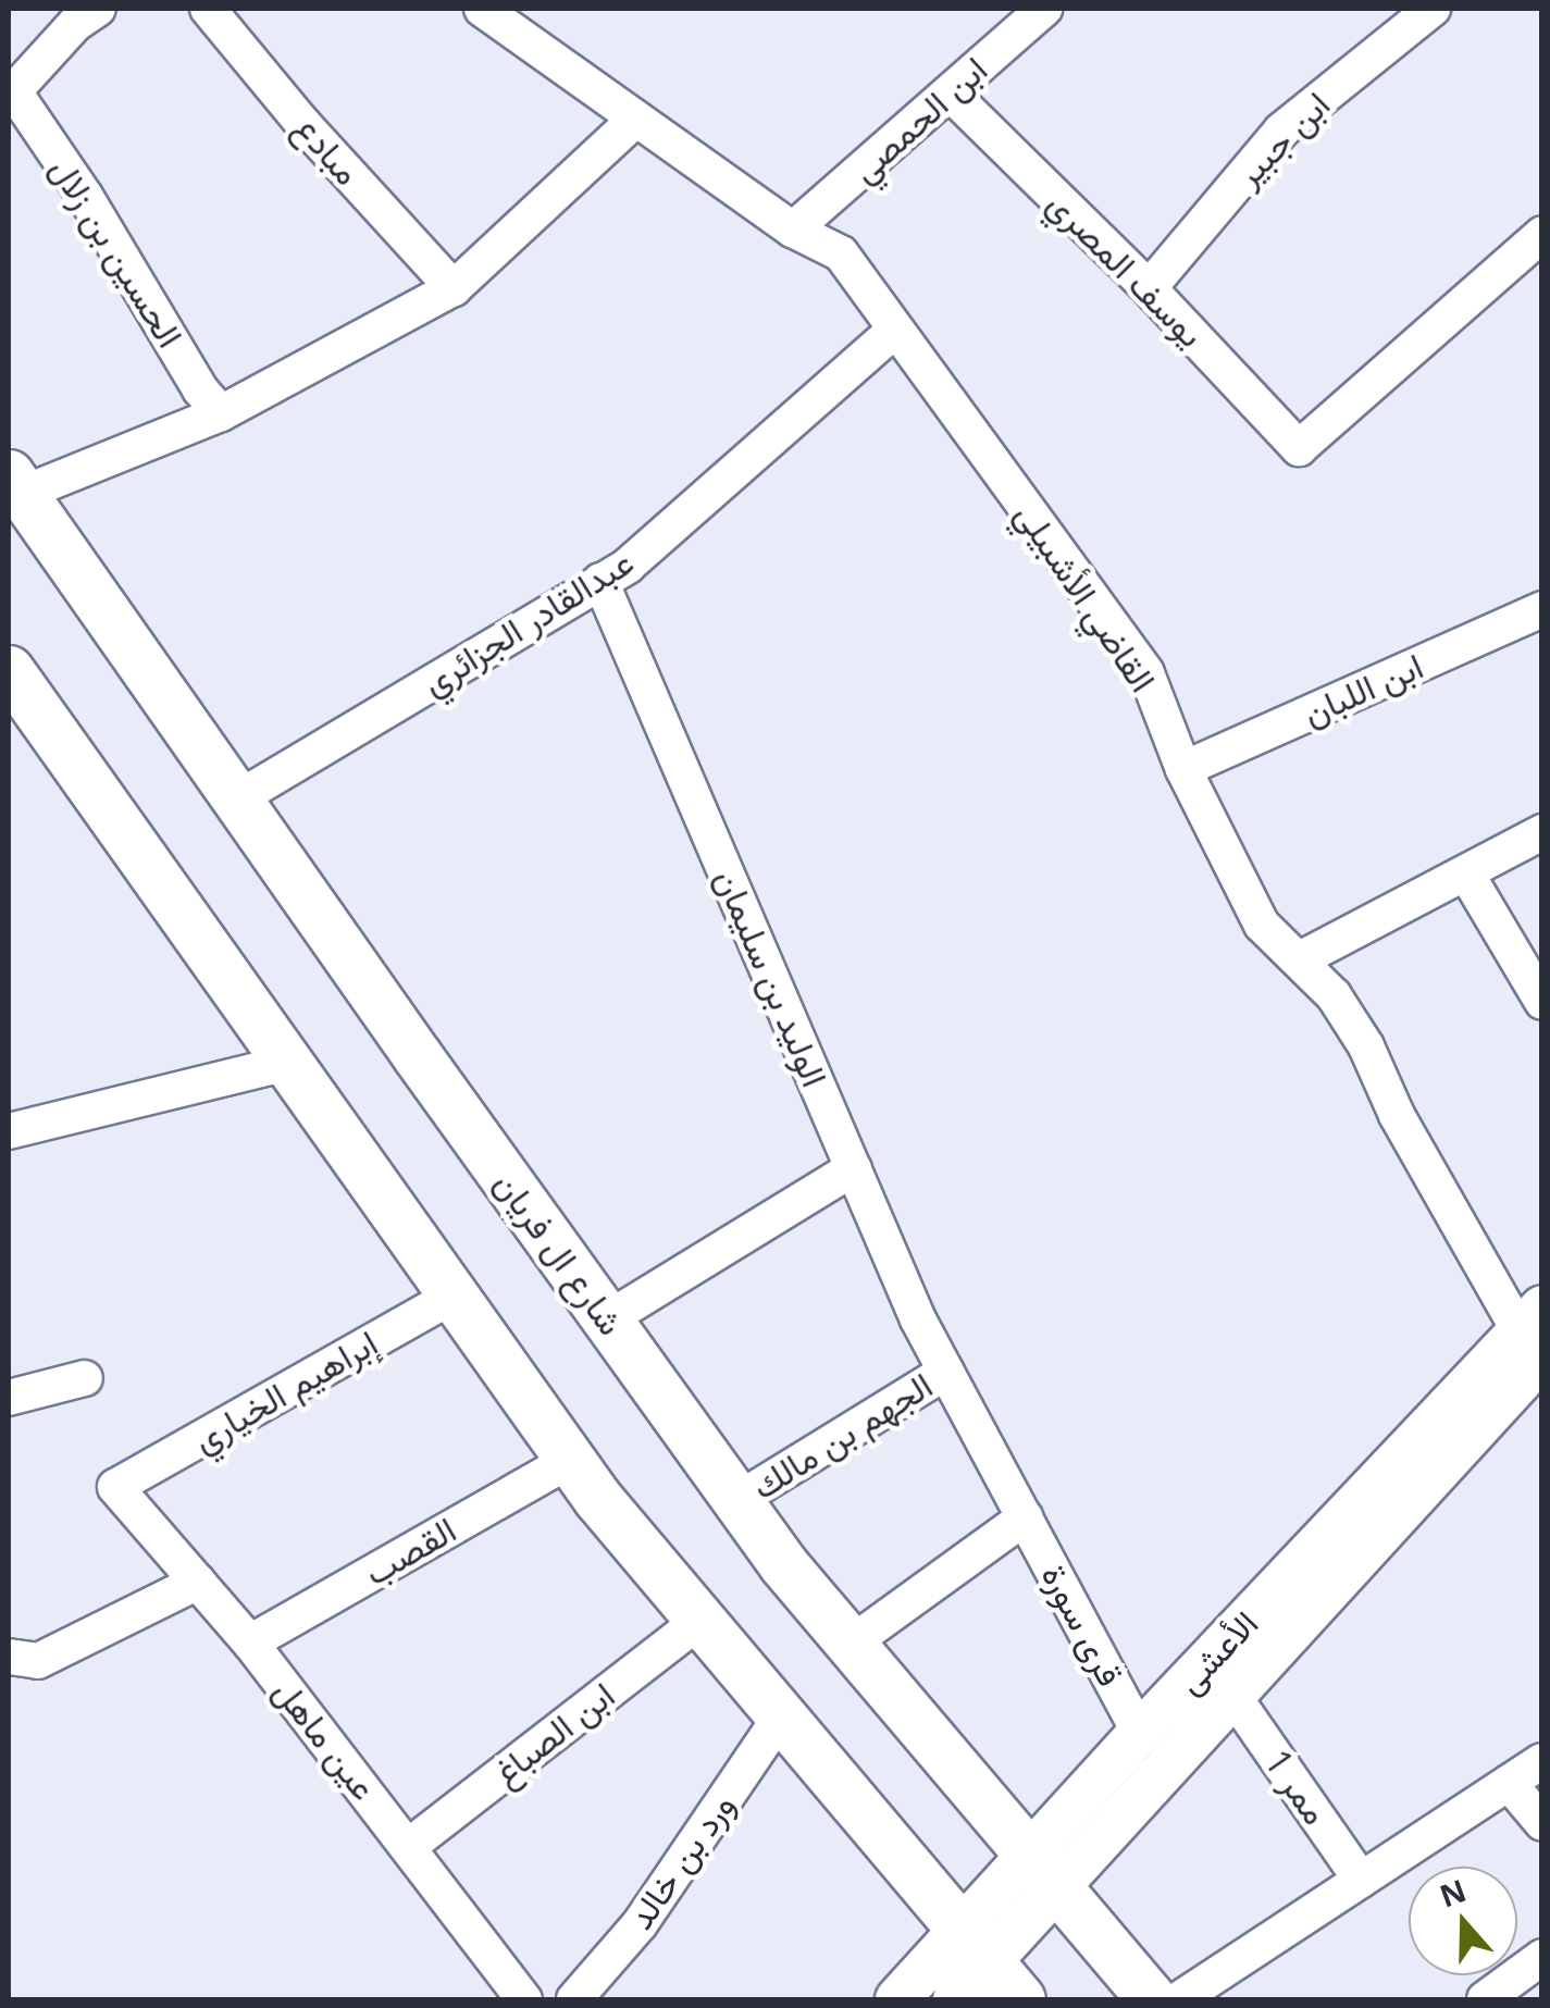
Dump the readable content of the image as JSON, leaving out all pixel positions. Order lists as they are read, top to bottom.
{
  "streets": {
    "main road": ["شارع ال فريان"],
    "street": [
      "ابن الحمصي",
      "ابن جبير",
      "مبادع",
      "الحسين بن زلال",
      "يوسف المصري",
      "القاضي الأشبيلي",
      "عبدالقادر الجزائري",
      "ابن اللبان",
      "الوليد بن سليمان",
      "إبراهيم الخياري",
      "الجهم بن مالك",
      "القصب",
      "قرى سورة",
      "الأعشى",
      "ابن الصباغ",
      "عين ماهل",
      "ممر 1",
      "ورد بن خالد"
    ]
  },
  "crossings": [
    ["ابن الحمصي", "يوسف المصري"],
    ["ابن الحمصي", "القاضي الأشبيلي"],
    ["ابن جبير", "يوسف المصري"],
    ["القاضي الأشبيلي", "عبدالقادر الجزائري"],
    ["القاضي الأشبيلي", "ابن اللبان"],
    ["القاضي الأشبيلي", "الأعشى"],
    ["عبدالقادر الجزائري", "الوليد بن سليمان"],
    ["عبدالقادر الجزائري", "شارع ال فريان"],
    ["الوليد بن سليمان", "الجهم بن مالك"],
    ["الوليد بن سليمان", "قرى سورة"],
    ["شارع ال فريان", "الجهم بن مالك"],
    ["شارع ال فريان", "الأعشى"],
    ["إبراهيم الخياري", "عين ماهل"],
    ["الجهم بن مالك", "قرى سورة"],
    ["القصب", "عين ماهل"],
    ["قرى سورة", "الأعشى"],
    ["الأعشى", "ممر 1"],
    ["ابن الصباغ", "عين ماهل"]
  ],
  "north": "top"
}
